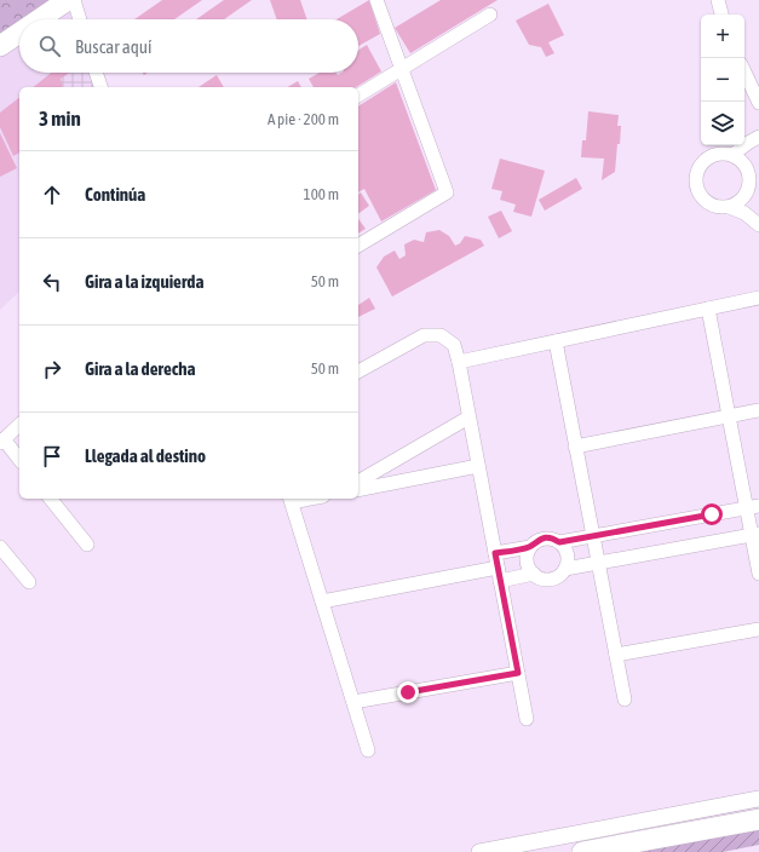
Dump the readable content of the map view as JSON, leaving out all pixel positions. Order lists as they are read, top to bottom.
{
  "page": {
    "map_buttons": ["+", "−"],
    "search": "Buscar aquí",
    "heading": ["3 min", "A pie · 200 m"],
    "list": [
      ["Continúa", "100 m"],
      ["Gira a la izquierda", "50 m"],
      ["Gira a la derecha", "50 m"],
      "Llegada al destino"
    ]
  }
}
